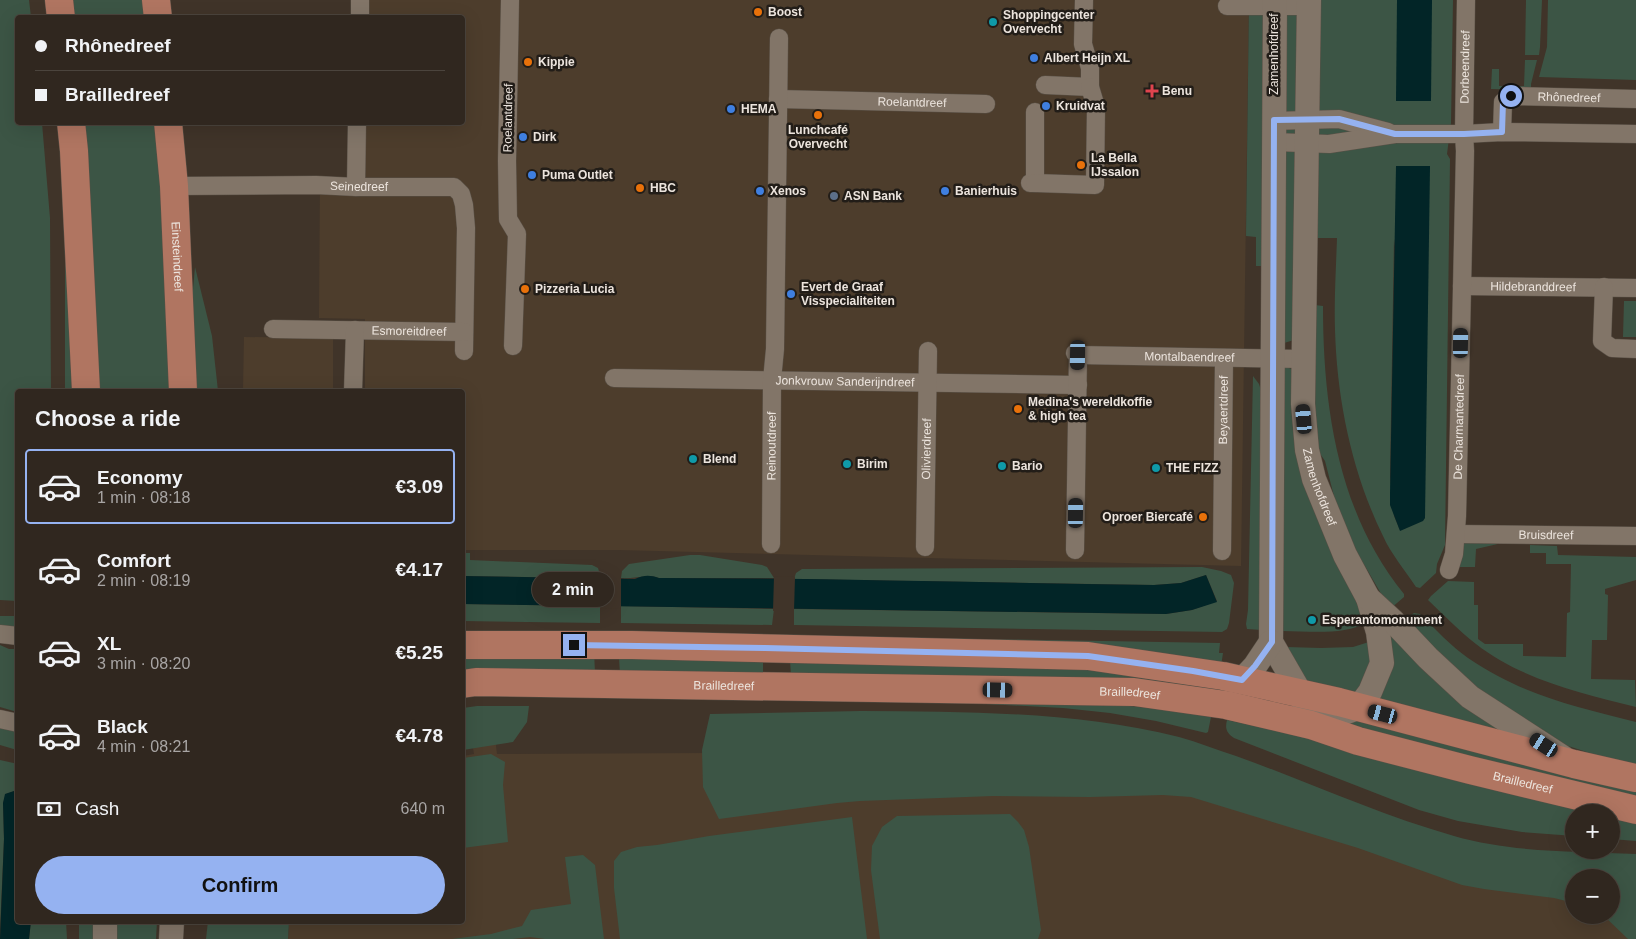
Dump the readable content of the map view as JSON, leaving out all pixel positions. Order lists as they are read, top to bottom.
{
  "streets": {
    "main road": ["Einsteindreef", "Brailledreef"],
    "street": [
      "Zamenhofdreef",
      "Dorbeendreef",
      "Rhônedreef",
      "Roelantdreef",
      "Seinedreef",
      "Hildebranddreef",
      "Esmoreitdreef",
      "Montalbaendreef",
      "Jonkvrouw Sanderijndreef",
      "Beyaertdreef",
      "De Charmantedreef",
      "Reinoutdreef",
      "Olivierdreef",
      "Bruisdreef"
    ]
  },
  "crossings": [
    ["Zamenhofdreef", "Montalbaendreef"],
    ["Zamenhofdreef", "Brailledreef"],
    ["Dorbeendreef", "De Charmantedreef"],
    ["Roelantdreef", "Reinoutdreef"],
    ["Seinedreef", "Einsteindreef"],
    ["Seinedreef", "Esmoreitdreef"],
    ["Hildebranddreef", "De Charmantedreef"],
    ["Montalbaendreef", "Jonkvrouw Sanderijndreef"],
    ["Montalbaendreef", "Beyaertdreef"],
    ["Jonkvrouw Sanderijndreef", "Reinoutdreef"],
    ["Jonkvrouw Sanderijndreef", "Olivierdreef"],
    ["De Charmantedreef", "Bruisdreef"]
  ],
  "places": {
    "other": [
      "Boost",
      "Shoppingcenter Overvecht",
      "Albert Heijn XL",
      "Kippie",
      "Kruidvat",
      "HEMA",
      "Lunchcafé Overvecht",
      "Dirk",
      "La Bella IJssalon",
      "Puma Outlet",
      "HBC",
      "Xenos",
      "Banierhuis",
      "ASN Bank",
      "Pizzeria Lucia",
      "Evert de Graaf Visspecialiteiten",
      "Medina's wereldkoffie & high tea",
      "Blend",
      "Birim",
      "Bario",
      "THE FIZZ",
      "Oproer Biercafé",
      "Esperantomonument"
    ],
    "health": ["Benu"]
  },
  "page": {
    "banner": ["Rhônedreef", "Brailledreef"],
    "heading": "Choose a ride",
    "list": [
      {
        "name": "Economy",
        "note": "1 min · 08:18",
        "value": "€3.09"
      },
      {
        "name": "Comfort",
        "note": "2 min · 08:19",
        "value": "€4.17"
      },
      {
        "name": "XL",
        "note": "3 min · 08:20",
        "value": "€5.25"
      },
      {
        "name": "Black",
        "note": "4 min · 08:21",
        "value": "€4.78"
      }
    ],
    "bubble": "2 min",
    "pay": ["Cash", "640 m"],
    "map_buttons": ["+", "−"],
    "buttons": "Confirm"
  }
}
